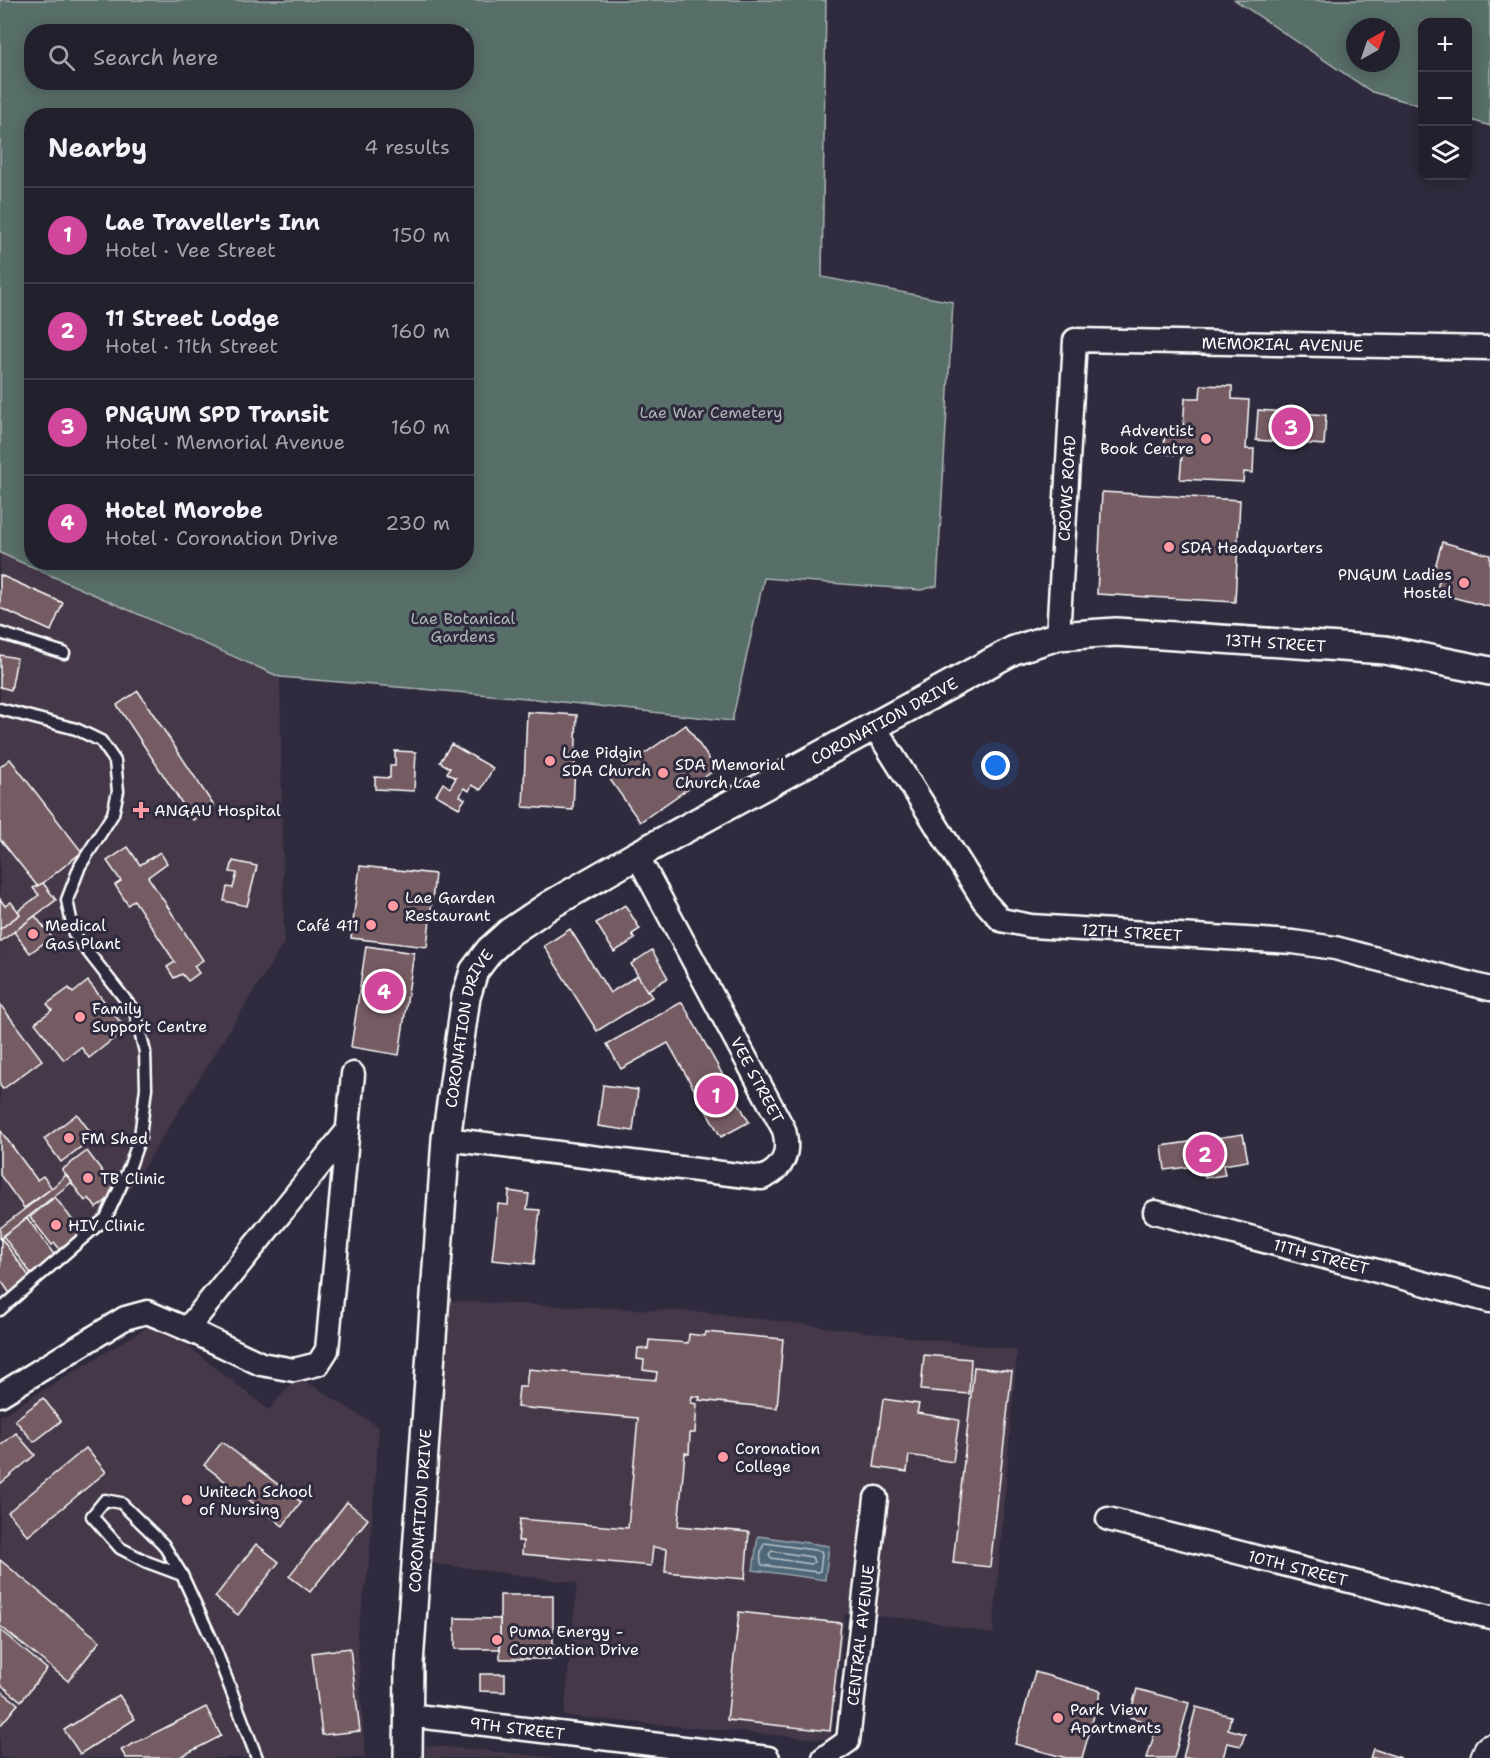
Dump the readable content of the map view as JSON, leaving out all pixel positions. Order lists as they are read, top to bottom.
{
  "streets": {
    "street": [
      "MEMORIAL AVENUE",
      "CROWS ROAD",
      "13TH STREET",
      "CORONATION DRIVE",
      "12TH STREET",
      "VEE STREET",
      "11TH STREET",
      "10TH STREET",
      "CENTRAL AVENUE",
      "9TH STREET"
    ]
  },
  "crossings": [
    ["MEMORIAL AVENUE", "CROWS ROAD"],
    ["CROWS ROAD", "13TH STREET"],
    ["CROWS ROAD", "CORONATION DRIVE"],
    ["13TH STREET", "CORONATION DRIVE"],
    ["CORONATION DRIVE", "12TH STREET"],
    ["CORONATION DRIVE", "VEE STREET"],
    ["CORONATION DRIVE", "9TH STREET"]
  ],
  "parks": ["Lae War Cemetery", "Lae Botanical Gardens"],
  "places": {
    "other": [
      "Adventist Book Centre",
      "SDA Headquarters",
      "PNGUM Ladies Hostel",
      "Lae Pidgin SDA Church",
      "SDA Memorial Church Lae",
      "Lae Garden Restaurant",
      "Café 411",
      "Medical Gas Plant",
      "Family Support Centre",
      "FM Shed",
      "TB Clinic",
      "HIV Clinic",
      "Coronation College",
      "Unitech School of Nursing",
      "Puma Energy - Coronation Drive",
      "Park View Apartments"
    ],
    "health": ["ANGAU Hospital"]
  },
  "north": "top right",
  "page": {
    "map_buttons": ["+", "−"],
    "search": "Search here",
    "heading": ["Nearby", "4 results"],
    "list": [
      {
        "mark": "1",
        "name": "Lae Traveller's Inn",
        "note": "Hotel · Vee Street",
        "value": "150 m"
      },
      {
        "mark": "2",
        "name": "11 Street Lodge",
        "note": "Hotel · 11th Street",
        "value": "160 m"
      },
      {
        "mark": "3",
        "name": "PNGUM SPD Transit",
        "note": "Hotel · Memorial Avenue",
        "value": "160 m"
      },
      {
        "mark": "4",
        "name": "Hotel Morobe",
        "note": "Hotel · Coronation Drive",
        "value": "230 m"
      }
    ],
    "pins": [
      "3",
      "4",
      "1",
      "2"
    ]
  }
}
